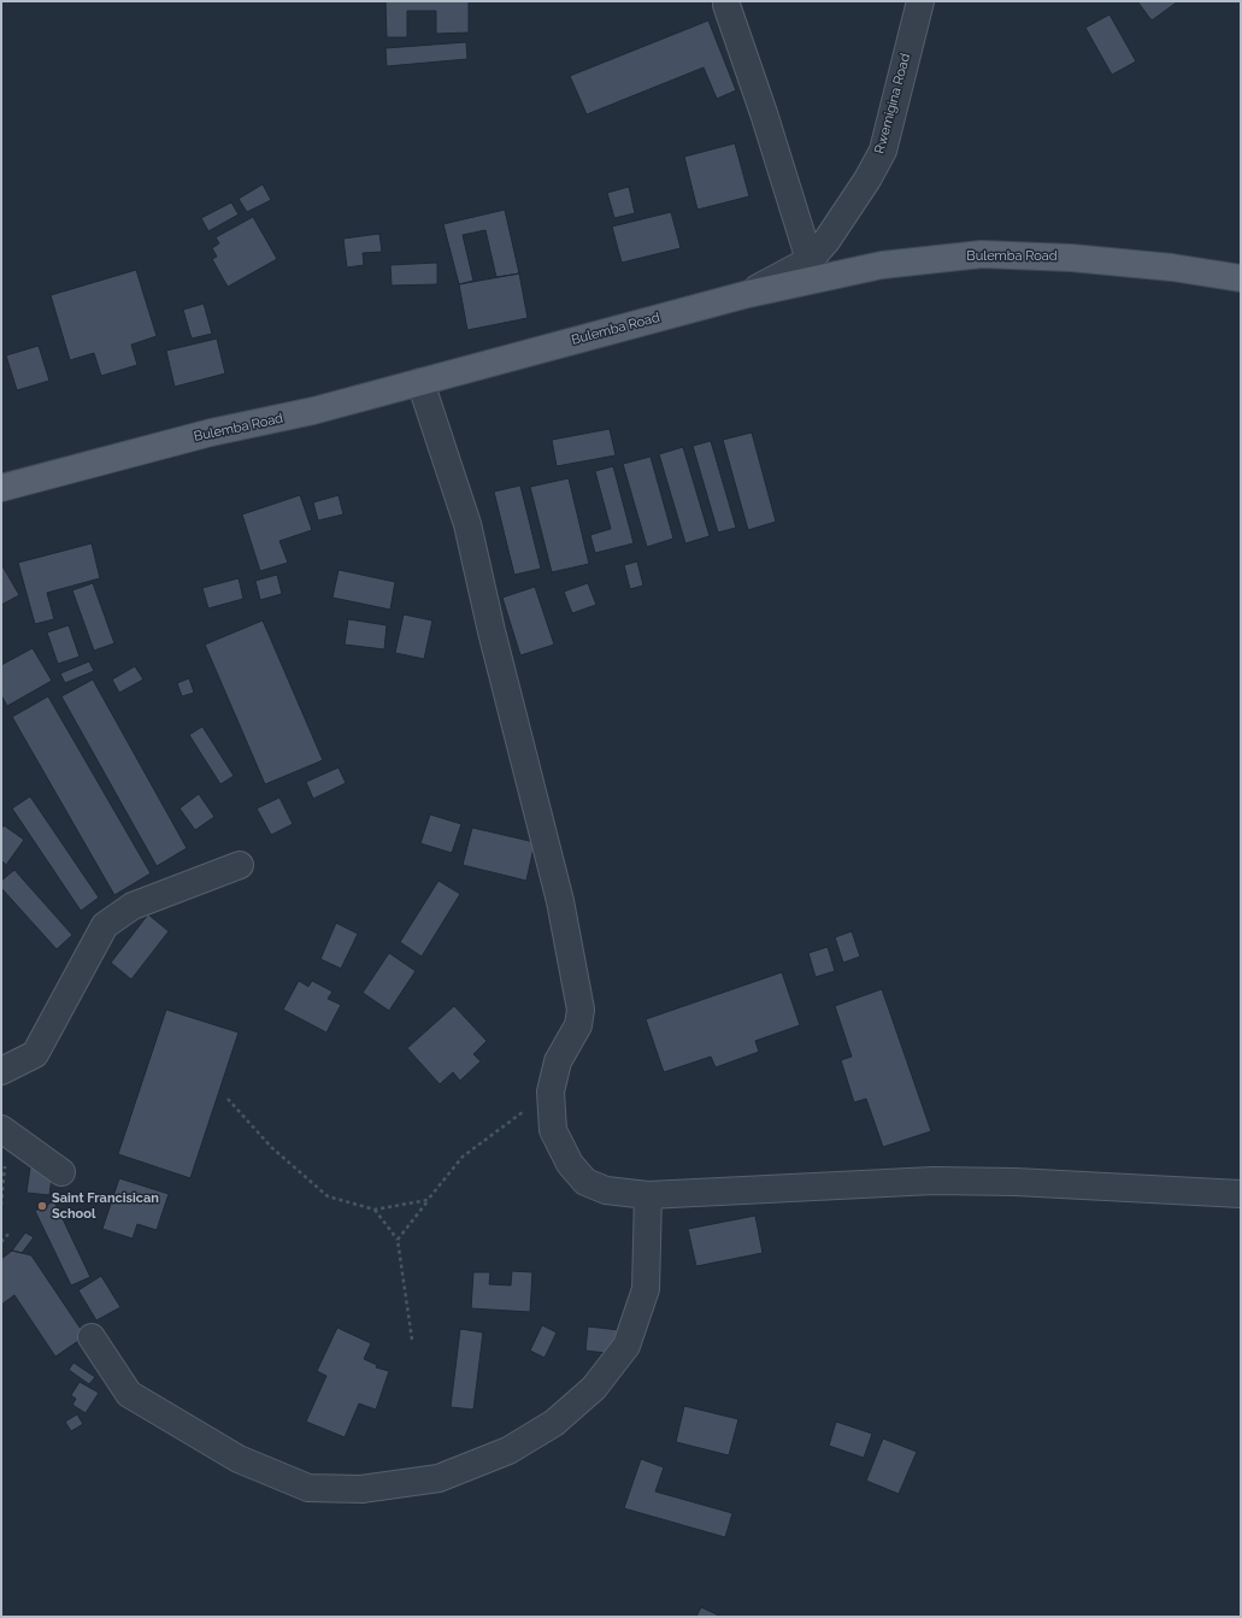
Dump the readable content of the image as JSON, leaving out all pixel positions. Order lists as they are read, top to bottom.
{
  "streets": {
    "main road": ["Bulemba Road"],
    "street": ["Rwemigina Road"]
  },
  "crossings": [
    ["Rwemigina Road", "Bulemba Road"]
  ],
  "places": ["Saint Francisican School"]
}
